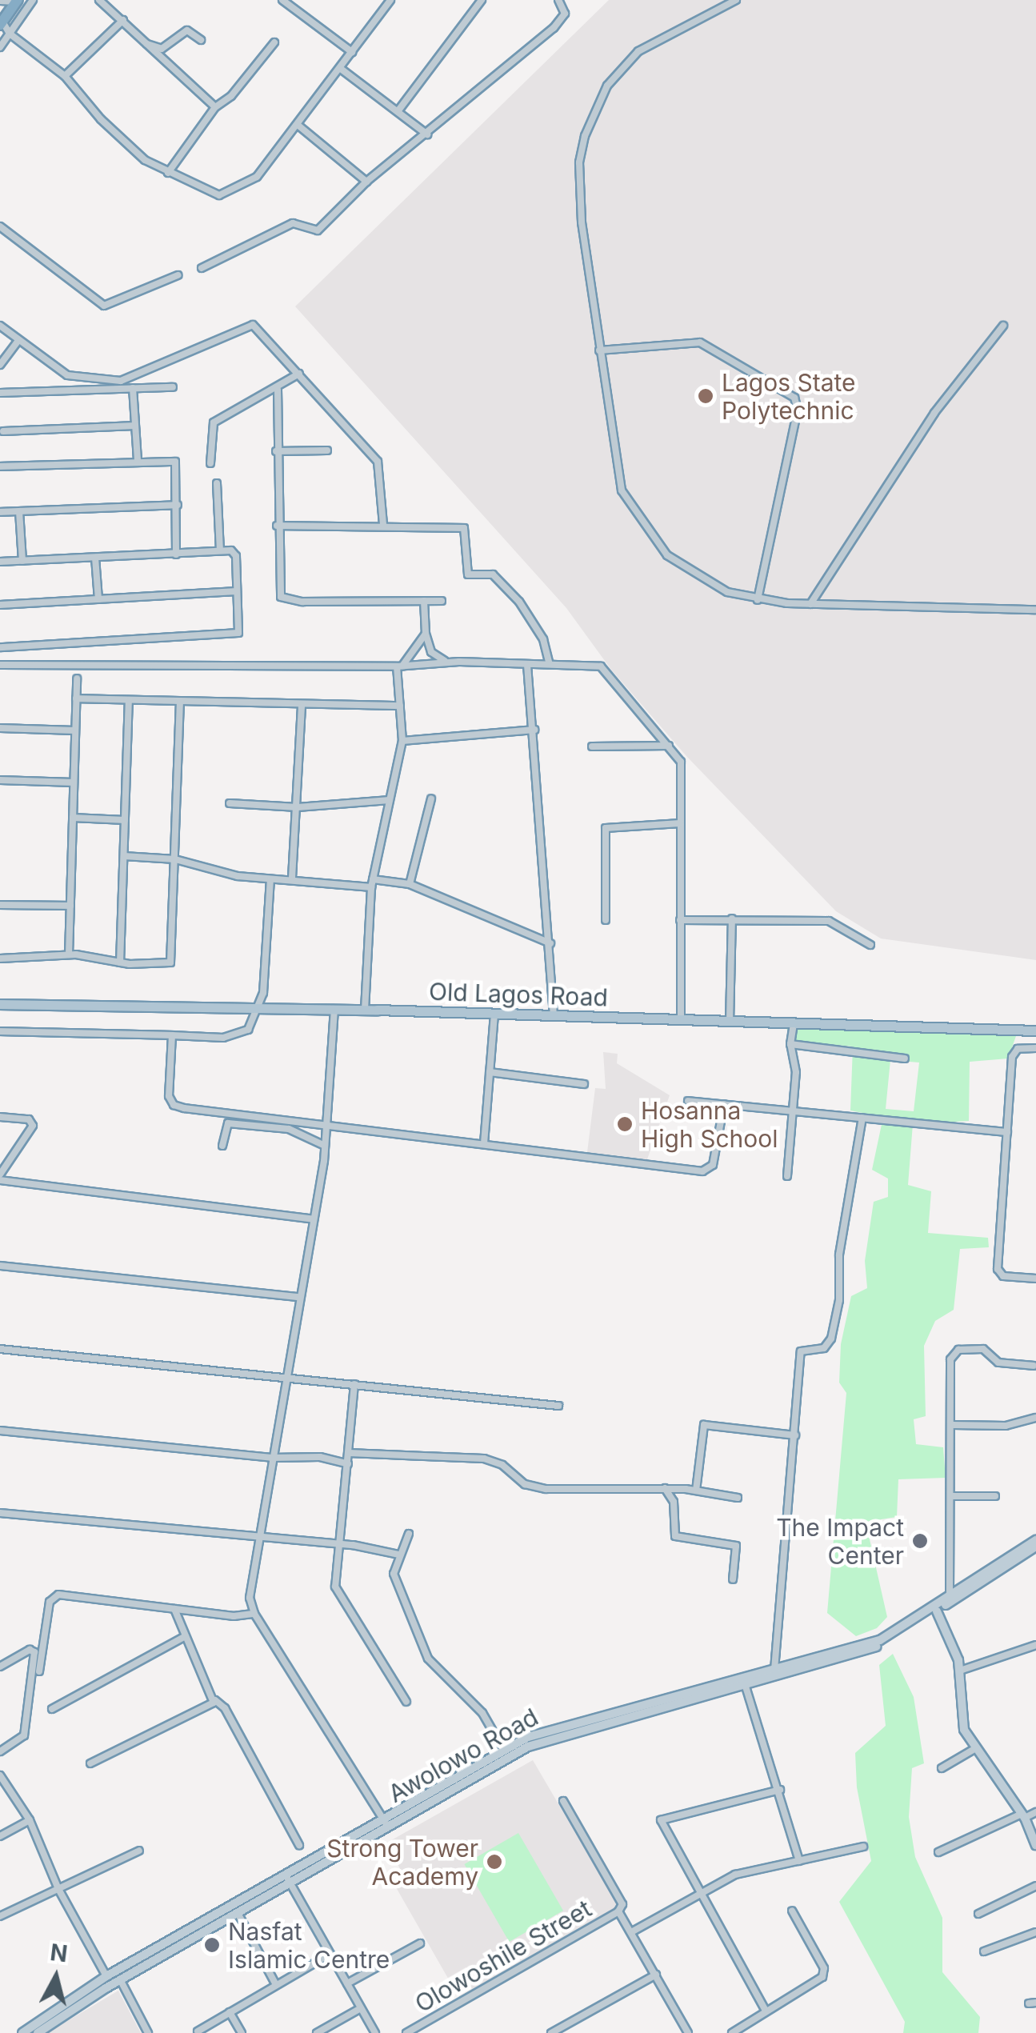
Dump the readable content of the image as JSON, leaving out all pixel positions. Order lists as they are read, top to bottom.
{
  "streets": {
    "main road": ["Old Lagos Road", "Awolowo Road"],
    "street": ["Olowoshile Street"]
  },
  "places": [
    "Lagos State Polytechnic",
    "Hosanna High School",
    "The Impact Center",
    "Strong Tower Academy",
    "Nasfat Islamic Centre"
  ],
  "north": "top"
}
